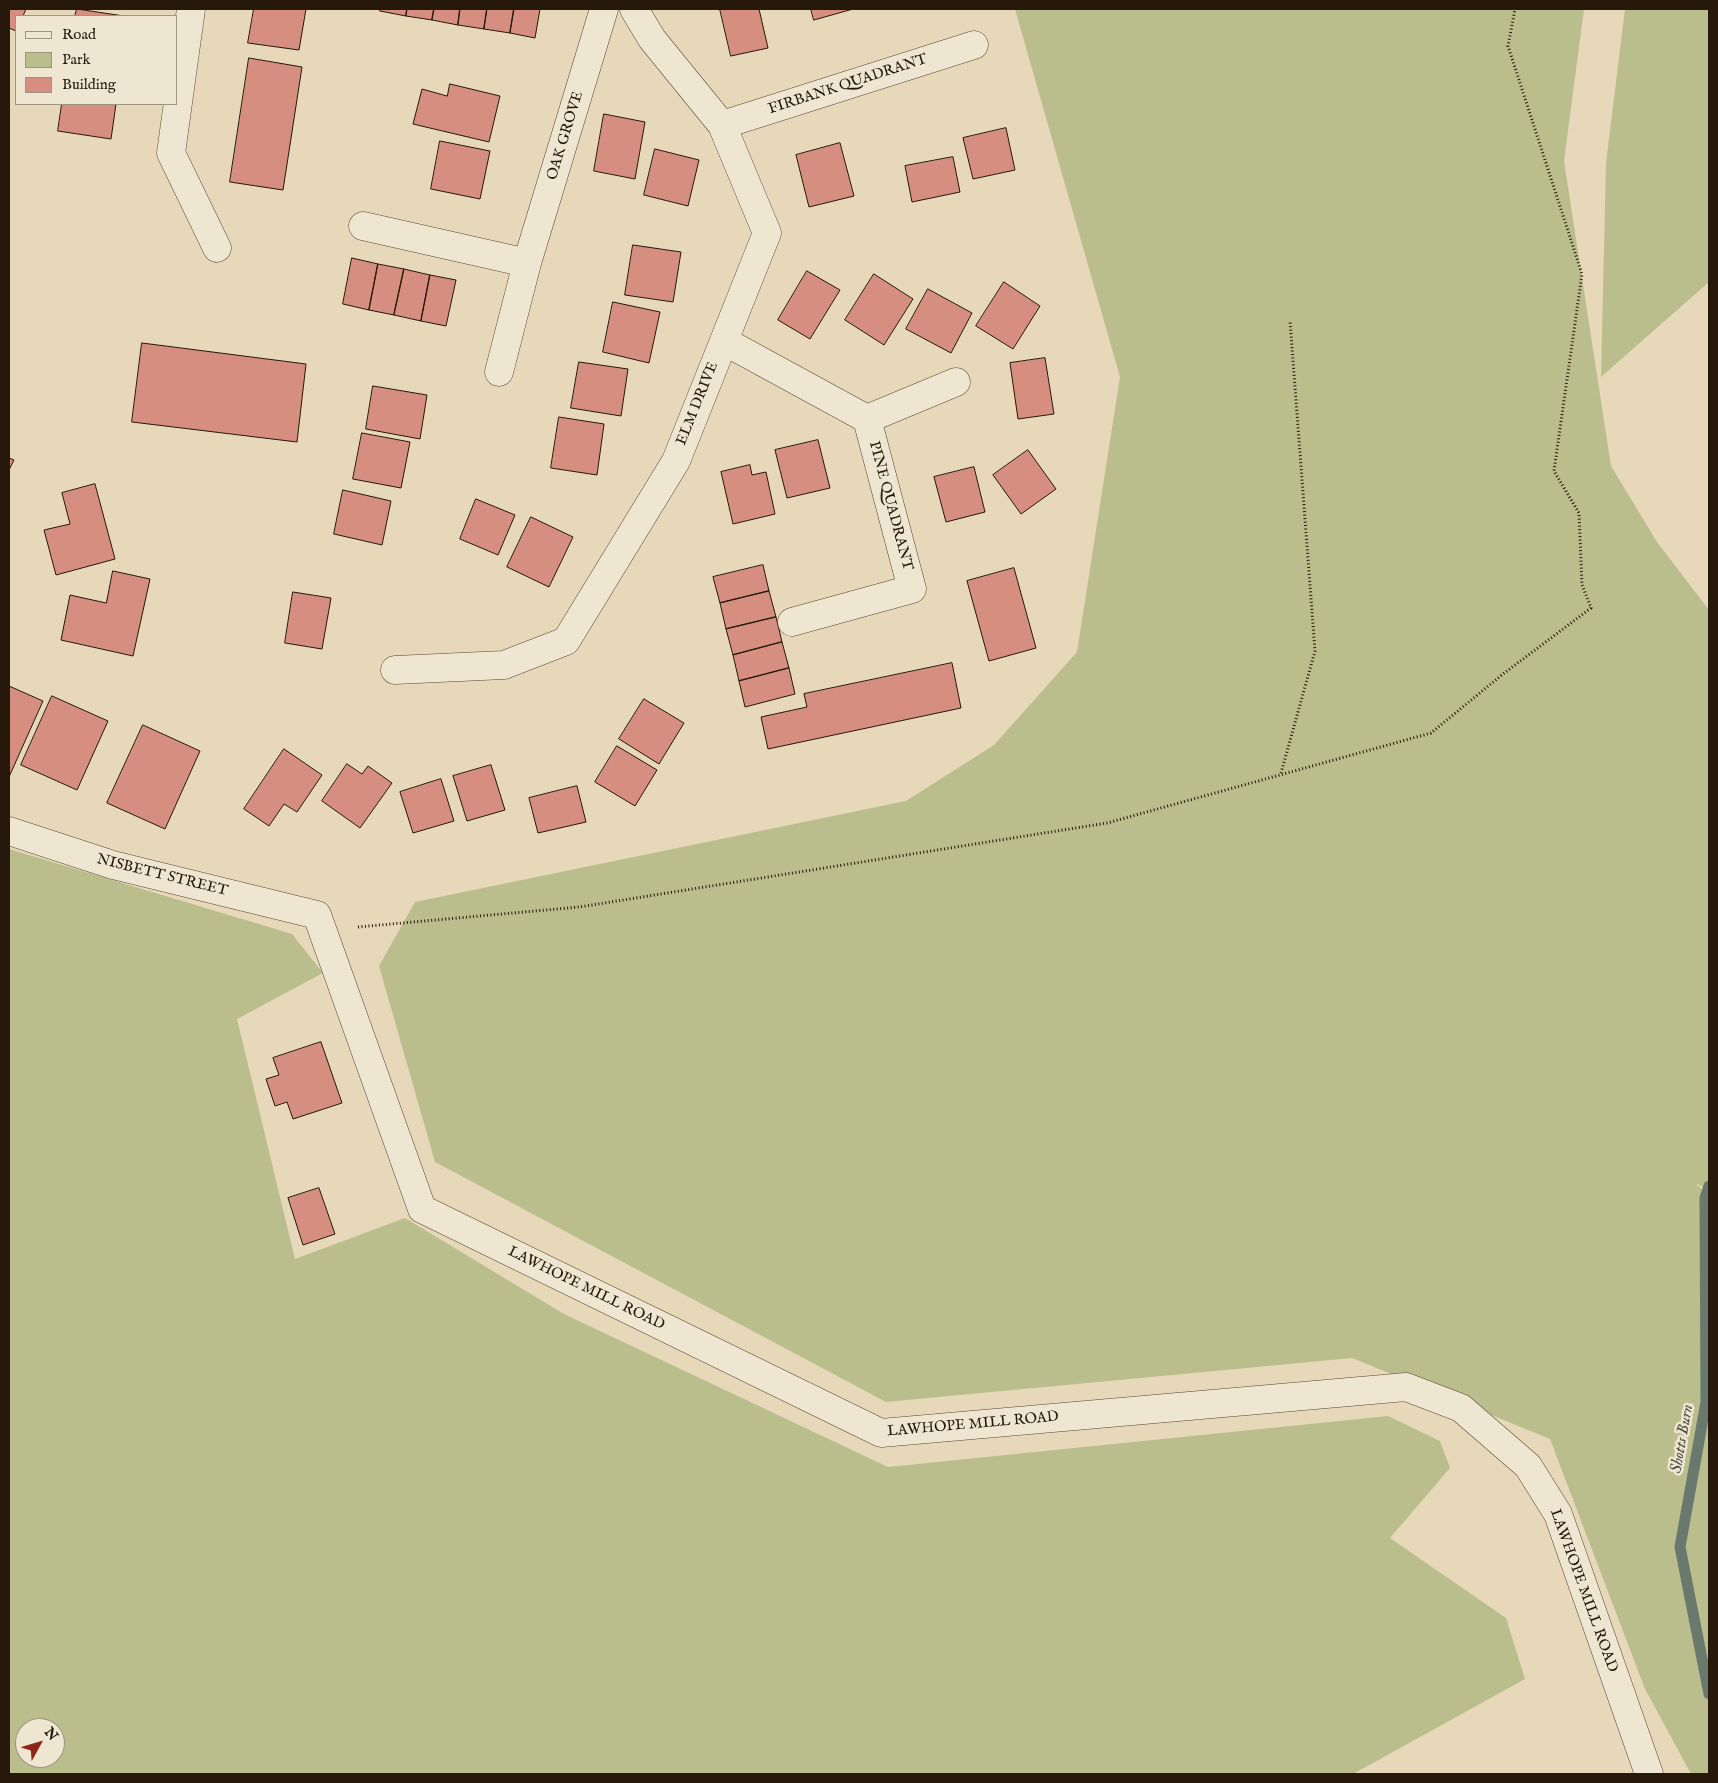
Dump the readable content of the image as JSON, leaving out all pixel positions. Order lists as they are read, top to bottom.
{
  "streets": {
    "street": [
      "FIRBANK QUADRANT",
      "OAK GROVE",
      "ELM DRIVE",
      "PINE QUADRANT",
      "NISBETT STREET",
      "LAWHOPE MILL ROAD"
    ]
  },
  "crossings": [
    ["FIRBANK QUADRANT", "ELM DRIVE"],
    ["NISBETT STREET", "LAWHOPE MILL ROAD"]
  ],
  "water": ["Shotts Burn"],
  "legend": ["Road", "Park", "Building"],
  "north": "top right"
}
